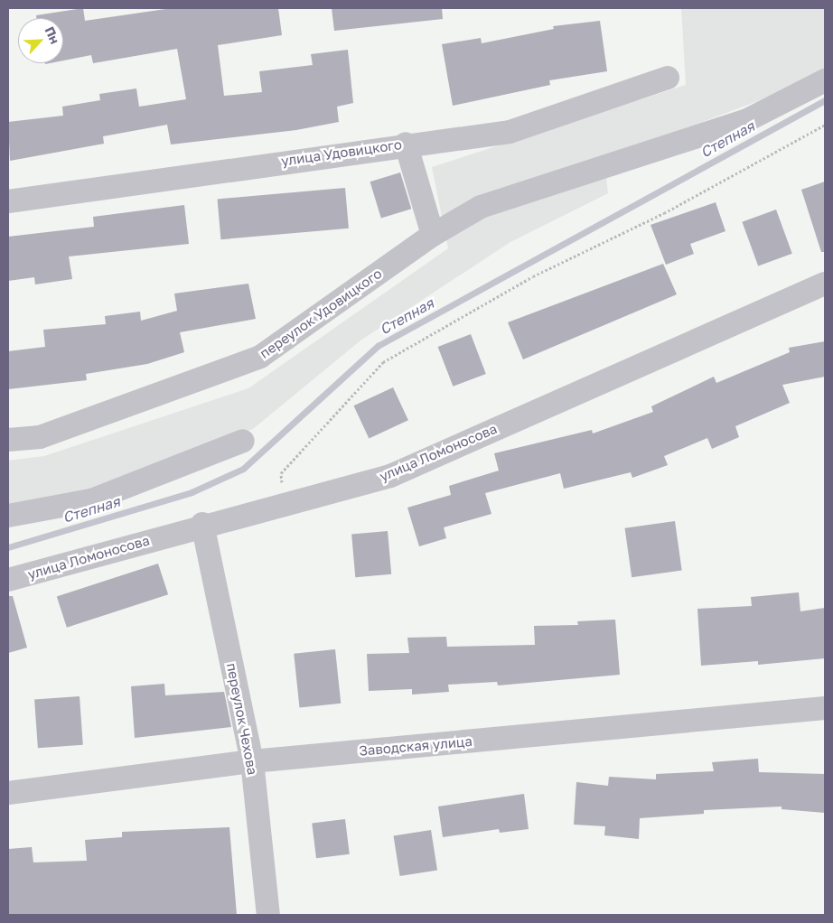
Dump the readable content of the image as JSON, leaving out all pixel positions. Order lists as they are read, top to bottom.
{
  "streets": {
    "street": [
      "улица Удовицкого",
      "переулок Удовицкого",
      "улица Ломоносова",
      "переулок Чехова",
      "Заводская улица"
    ]
  },
  "crossings": [
    ["улица Ломоносова", "переулок Чехова"],
    ["переулок Чехова", "Заводская улица"]
  ],
  "water": ["Степная"],
  "north": "top right"
}
